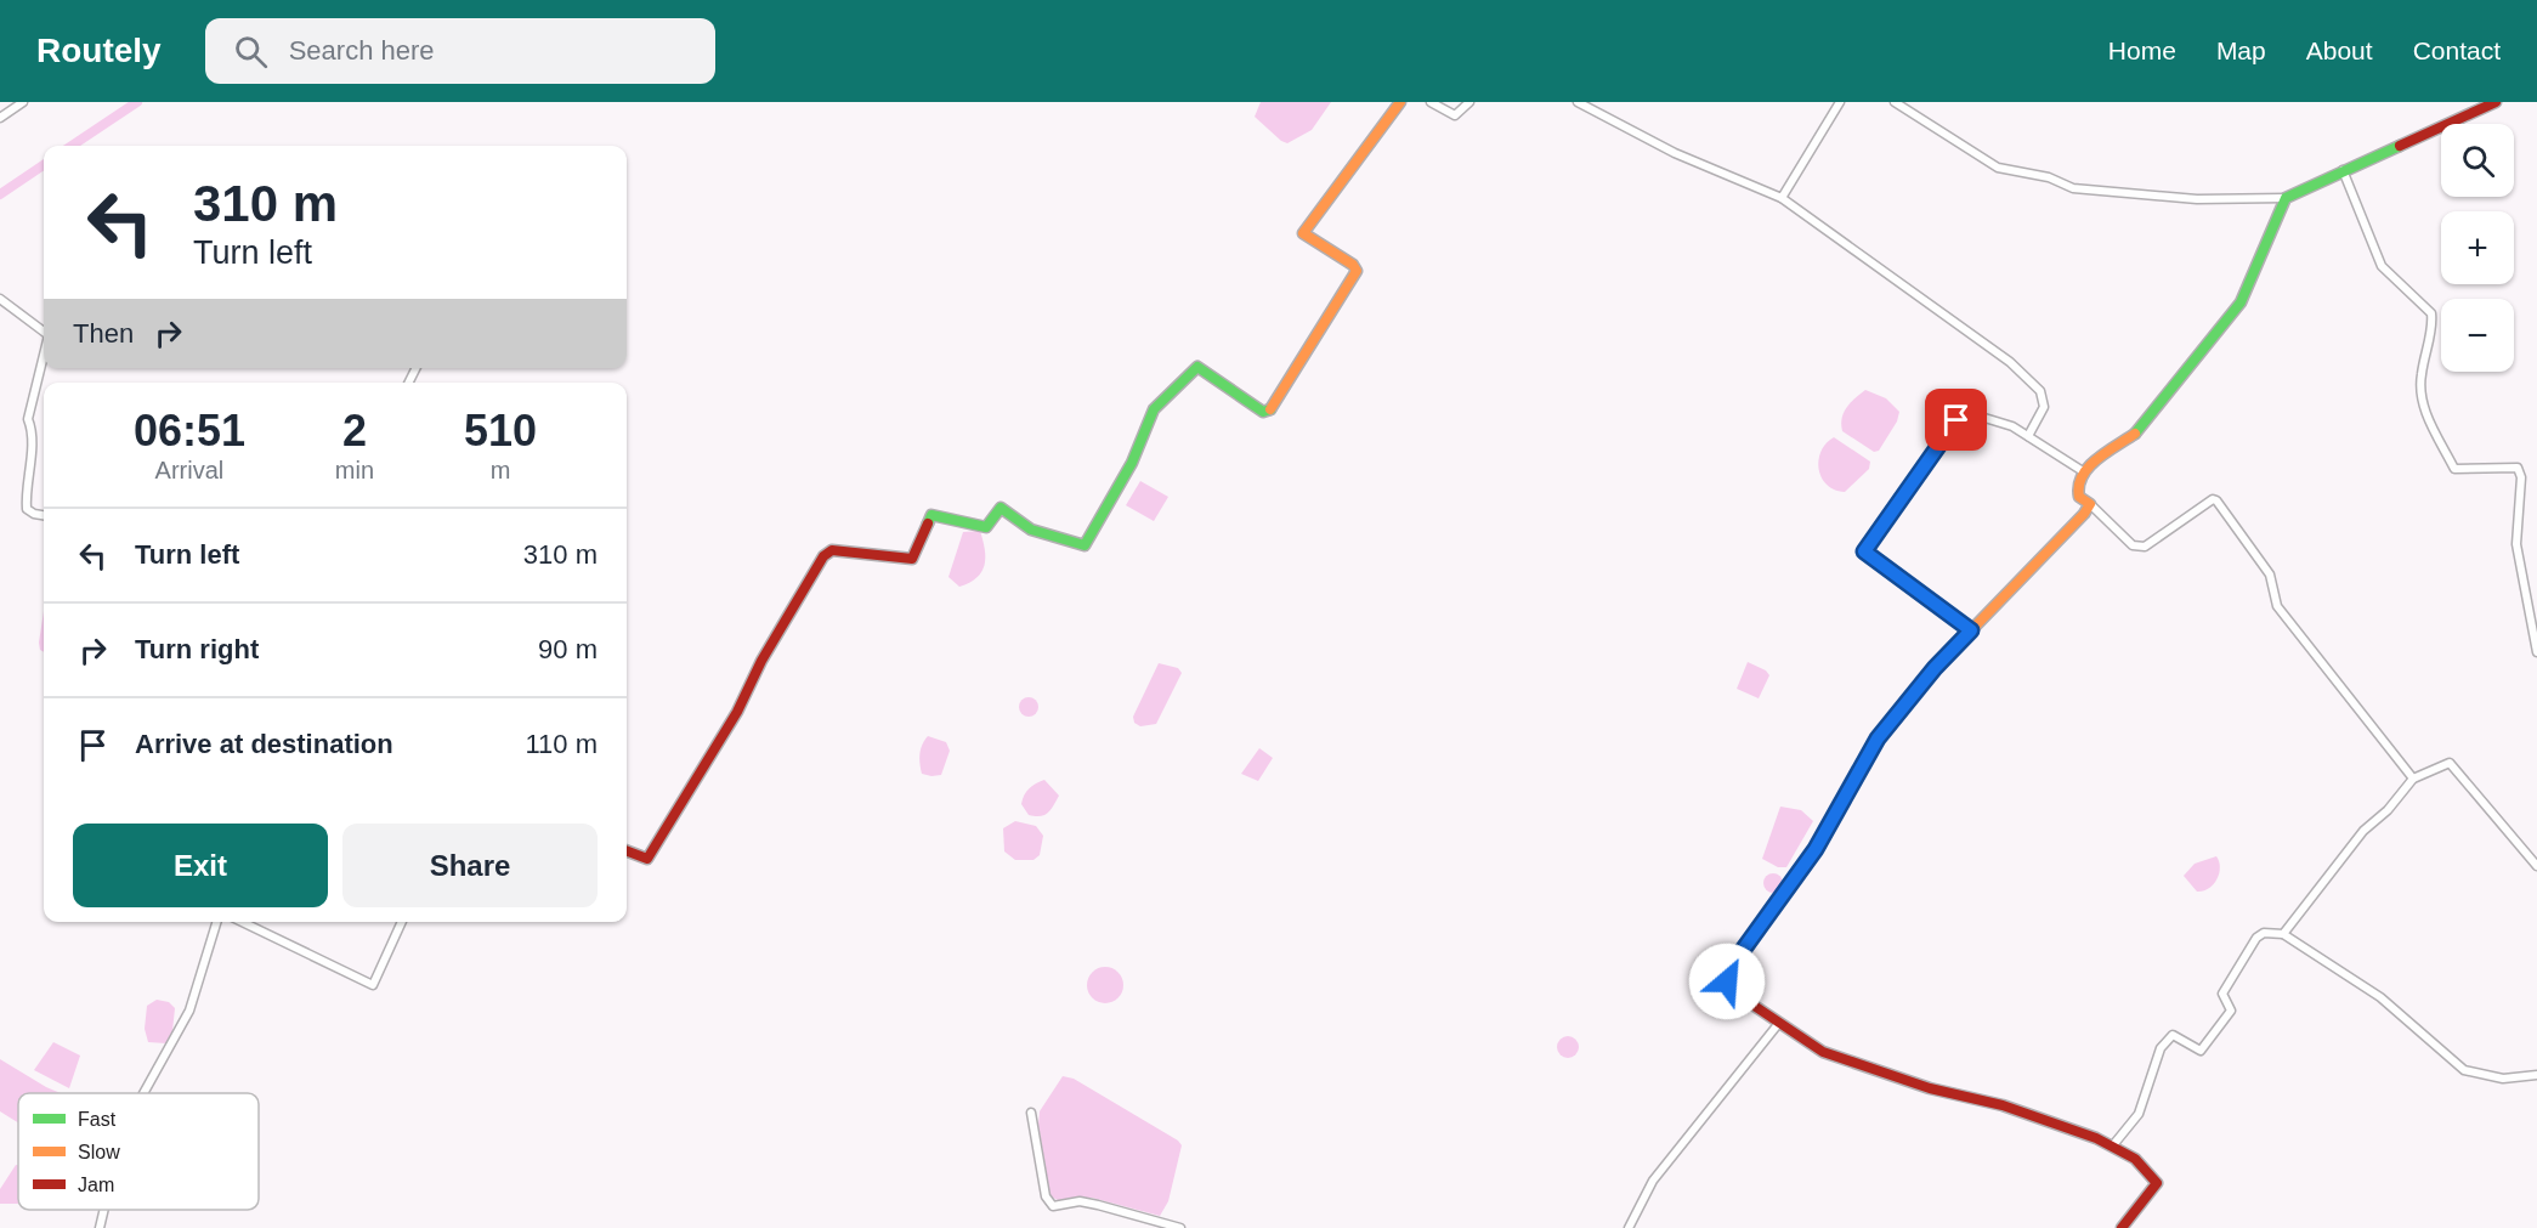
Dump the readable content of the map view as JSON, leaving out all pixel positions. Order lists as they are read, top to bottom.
{
  "legend": ["Fast", "Slow", "Jam"],
  "page": {
    "header": "Routely",
    "search": "Search here",
    "nav": [
      "Home",
      "Map",
      "About",
      "Contact"
    ],
    "map_buttons": ["+", "−"],
    "turn": ["310 m", "Turn left"],
    "then": "Then",
    "eta": [
      "06:51",
      "Arrival",
      "2",
      "min",
      "510",
      "m"
    ],
    "list": [
      {
        "name": "Turn left",
        "value": "310 m"
      },
      {
        "name": "Turn right",
        "value": "90 m"
      },
      {
        "name": "Arrive at destination",
        "value": "110 m"
      }
    ],
    "buttons": ["Exit", "Share"]
  }
}
